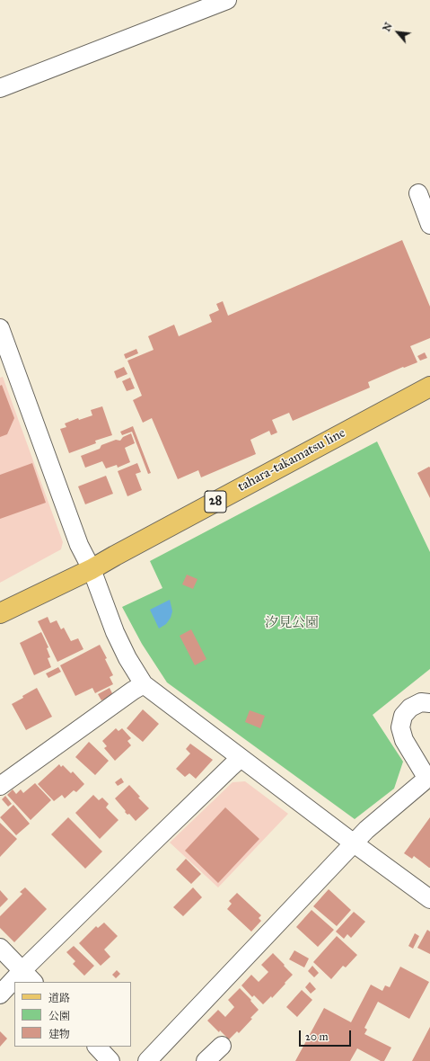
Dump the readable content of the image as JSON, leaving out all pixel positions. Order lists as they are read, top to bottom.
{
  "streets": {
    "main road": ["tahara-takamatsu line", "28"]
  },
  "parks": ["汐見公園"],
  "legend": ["道路", "公園", "建物"],
  "scale_bar": "20 m",
  "north": "top left"
}
